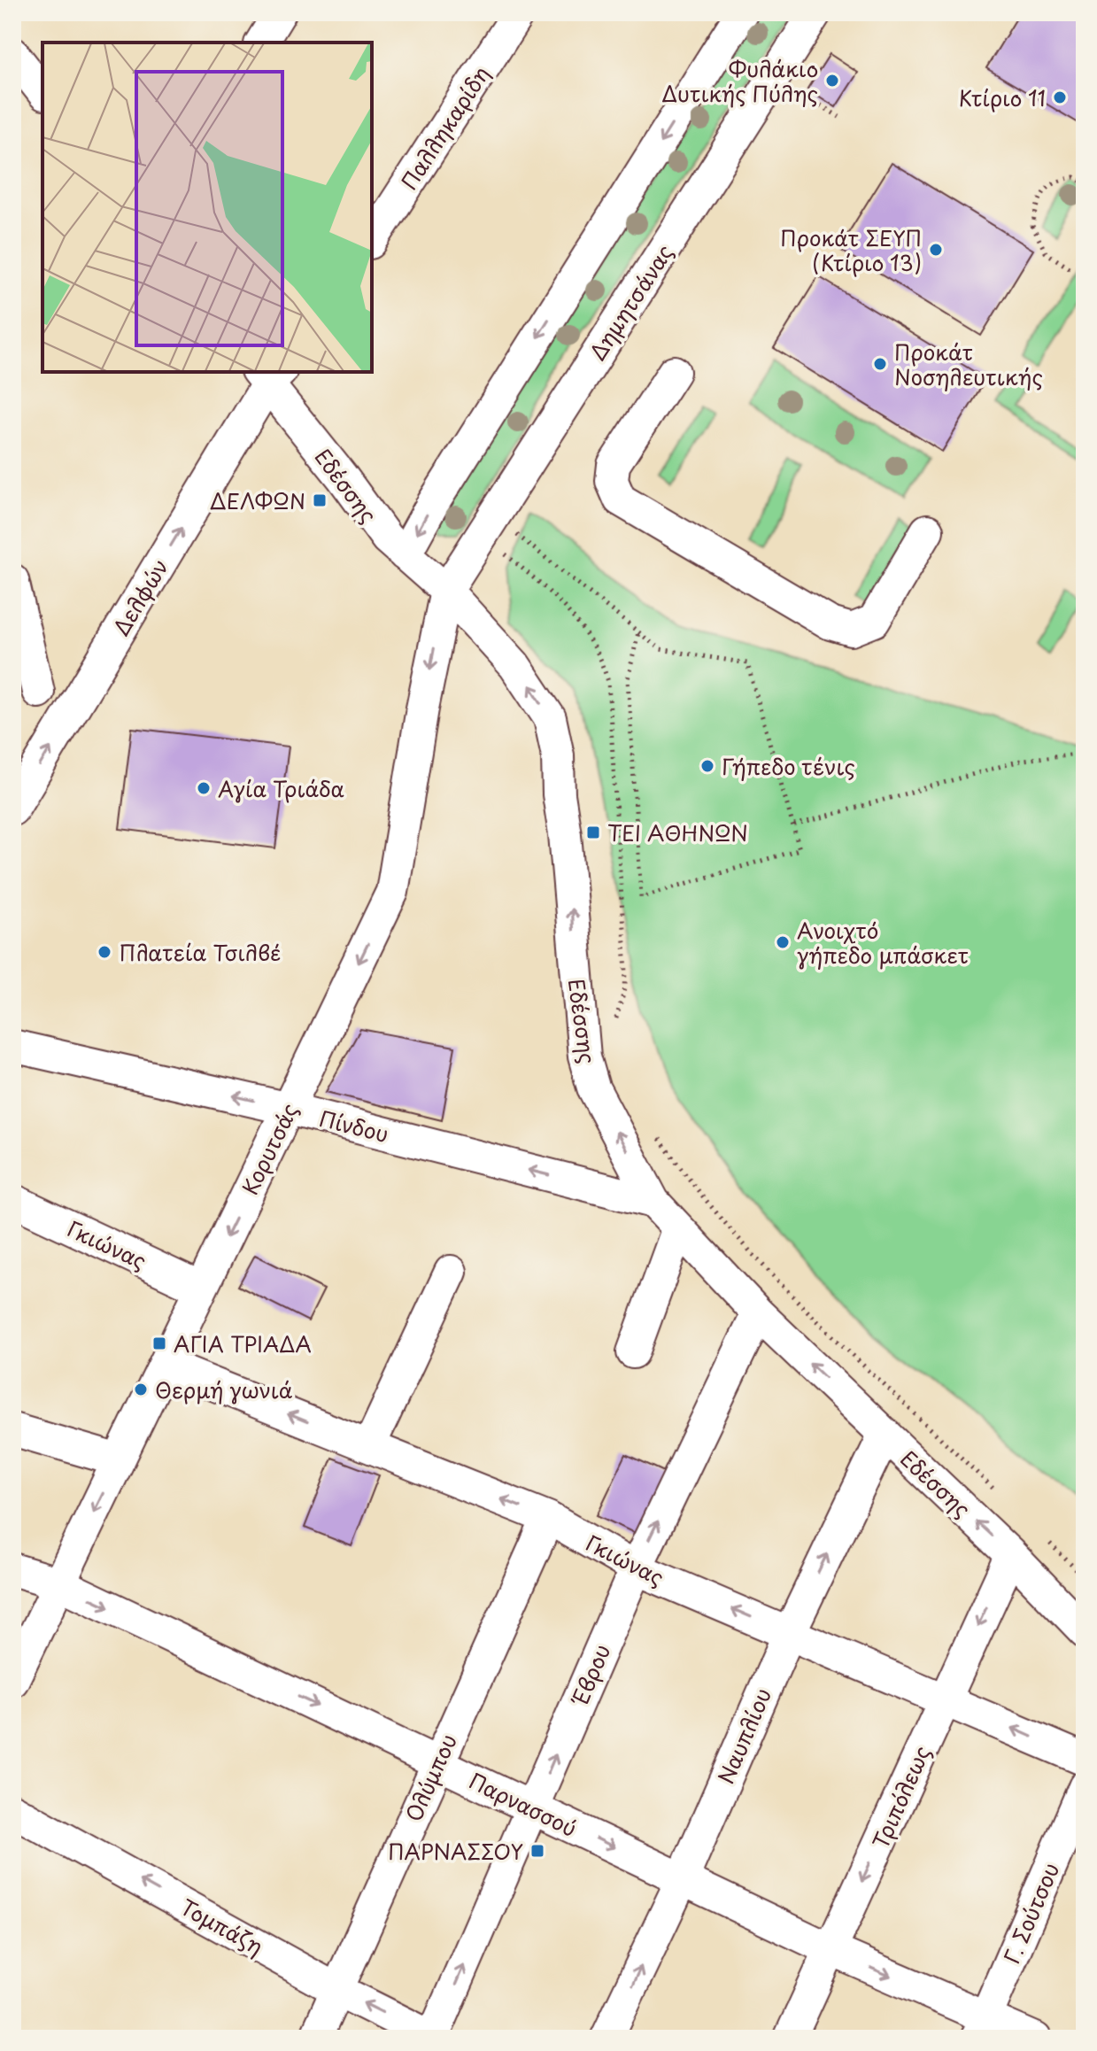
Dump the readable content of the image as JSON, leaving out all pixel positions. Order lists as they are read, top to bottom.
{
  "streets": {
    "street": [
      "Παλληκαρίδη",
      "Δημητσάνας",
      "Εδέσσης",
      "Δελφών",
      "Πίνδου",
      "Κορυτσάς",
      "Γκιώνας",
      "Έβρου",
      "Ναυπλίου",
      "Ολύμπου",
      "Τριπόλεως",
      "Παρνασσού",
      "Γ. Σούτσου",
      "Τομπάζη"
    ]
  },
  "crossings": [
    ["Δημητσάνας", "Εδέσσης"],
    ["Δημητσάνας", "Κορυτσάς"],
    ["Εδέσσης", "Δελφών"],
    ["Εδέσσης", "Πίνδου"],
    ["Εδέσσης", "Κορυτσάς"],
    ["Εδέσσης", "Έβρου"],
    ["Εδέσσης", "Ναυπλίου"],
    ["Εδέσσης", "Τριπόλεως"],
    ["Πίνδου", "Κορυτσάς"],
    ["Κορυτσάς", "Γκιώνας"],
    ["Κορυτσάς", "Παρνασσού"],
    ["Γκιώνας", "Έβρου"],
    ["Γκιώνας", "Ναυπλίου"],
    ["Γκιώνας", "Ολύμπου"],
    ["Γκιώνας", "Τριπόλεως"],
    ["Έβρου", "Παρνασσού"],
    ["Έβρου", "Τομπάζη"],
    ["Ναυπλίου", "Παρνασσού"],
    ["Ολύμπου", "Παρνασσού"],
    ["Ολύμπου", "Τομπάζη"],
    ["Τριπόλεως", "Παρνασσού"],
    ["Παρνασσού", "Γ. Σούτσου"]
  ],
  "one_way": [
    "Εδέσσης",
    "Δελφών",
    "Πίνδου",
    "Κορυτσάς",
    "Γκιώνας",
    "Έβρου",
    "Ναυπλίου",
    "Τριπόλεως",
    "Παρνασσού",
    "Τομπάζη"
  ],
  "places": {
    "other": [
      "Φυλάκιο Δυτικής Πύλης",
      "Κτίριο 11",
      "Προκάτ ΣΕΥΠ (Κτίριο 13)",
      "Προκάτ Νοσηλευτικής",
      "Γήπεδο τένις",
      "Αγία Τριάδα",
      "Ανοιχτό γήπεδο μπάσκετ",
      "Πλατεία Τσιλβέ",
      "Θερμή γωνιά"
    ],
    "transit": [
      "ΔΕΛΦΏΝ",
      "ΤΕΙ ΑΘΗΝΏΝ",
      "ΑΓΙΑ ΤΡΙΑΔΑ",
      "ΠΑΡΝΑΣΣΟΥ"
    ]
  }
}
